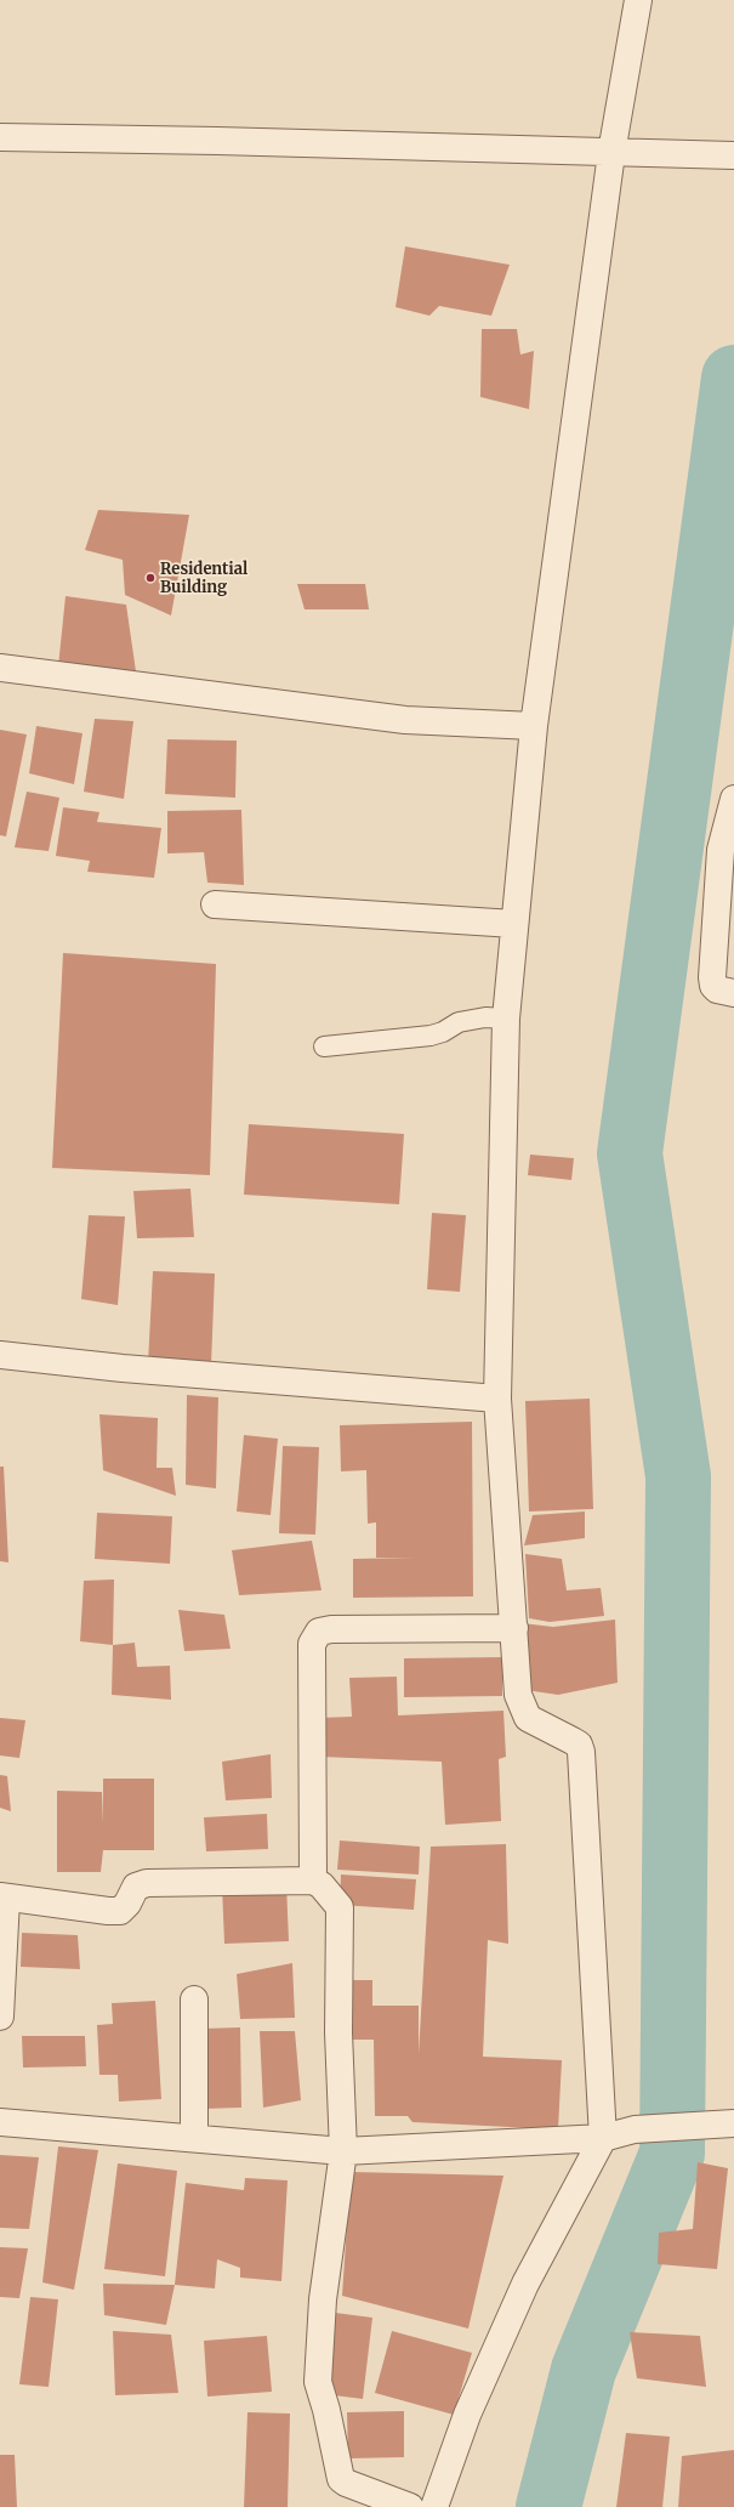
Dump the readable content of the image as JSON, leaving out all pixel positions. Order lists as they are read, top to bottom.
{
  "places": ["Residential Building"]
}
